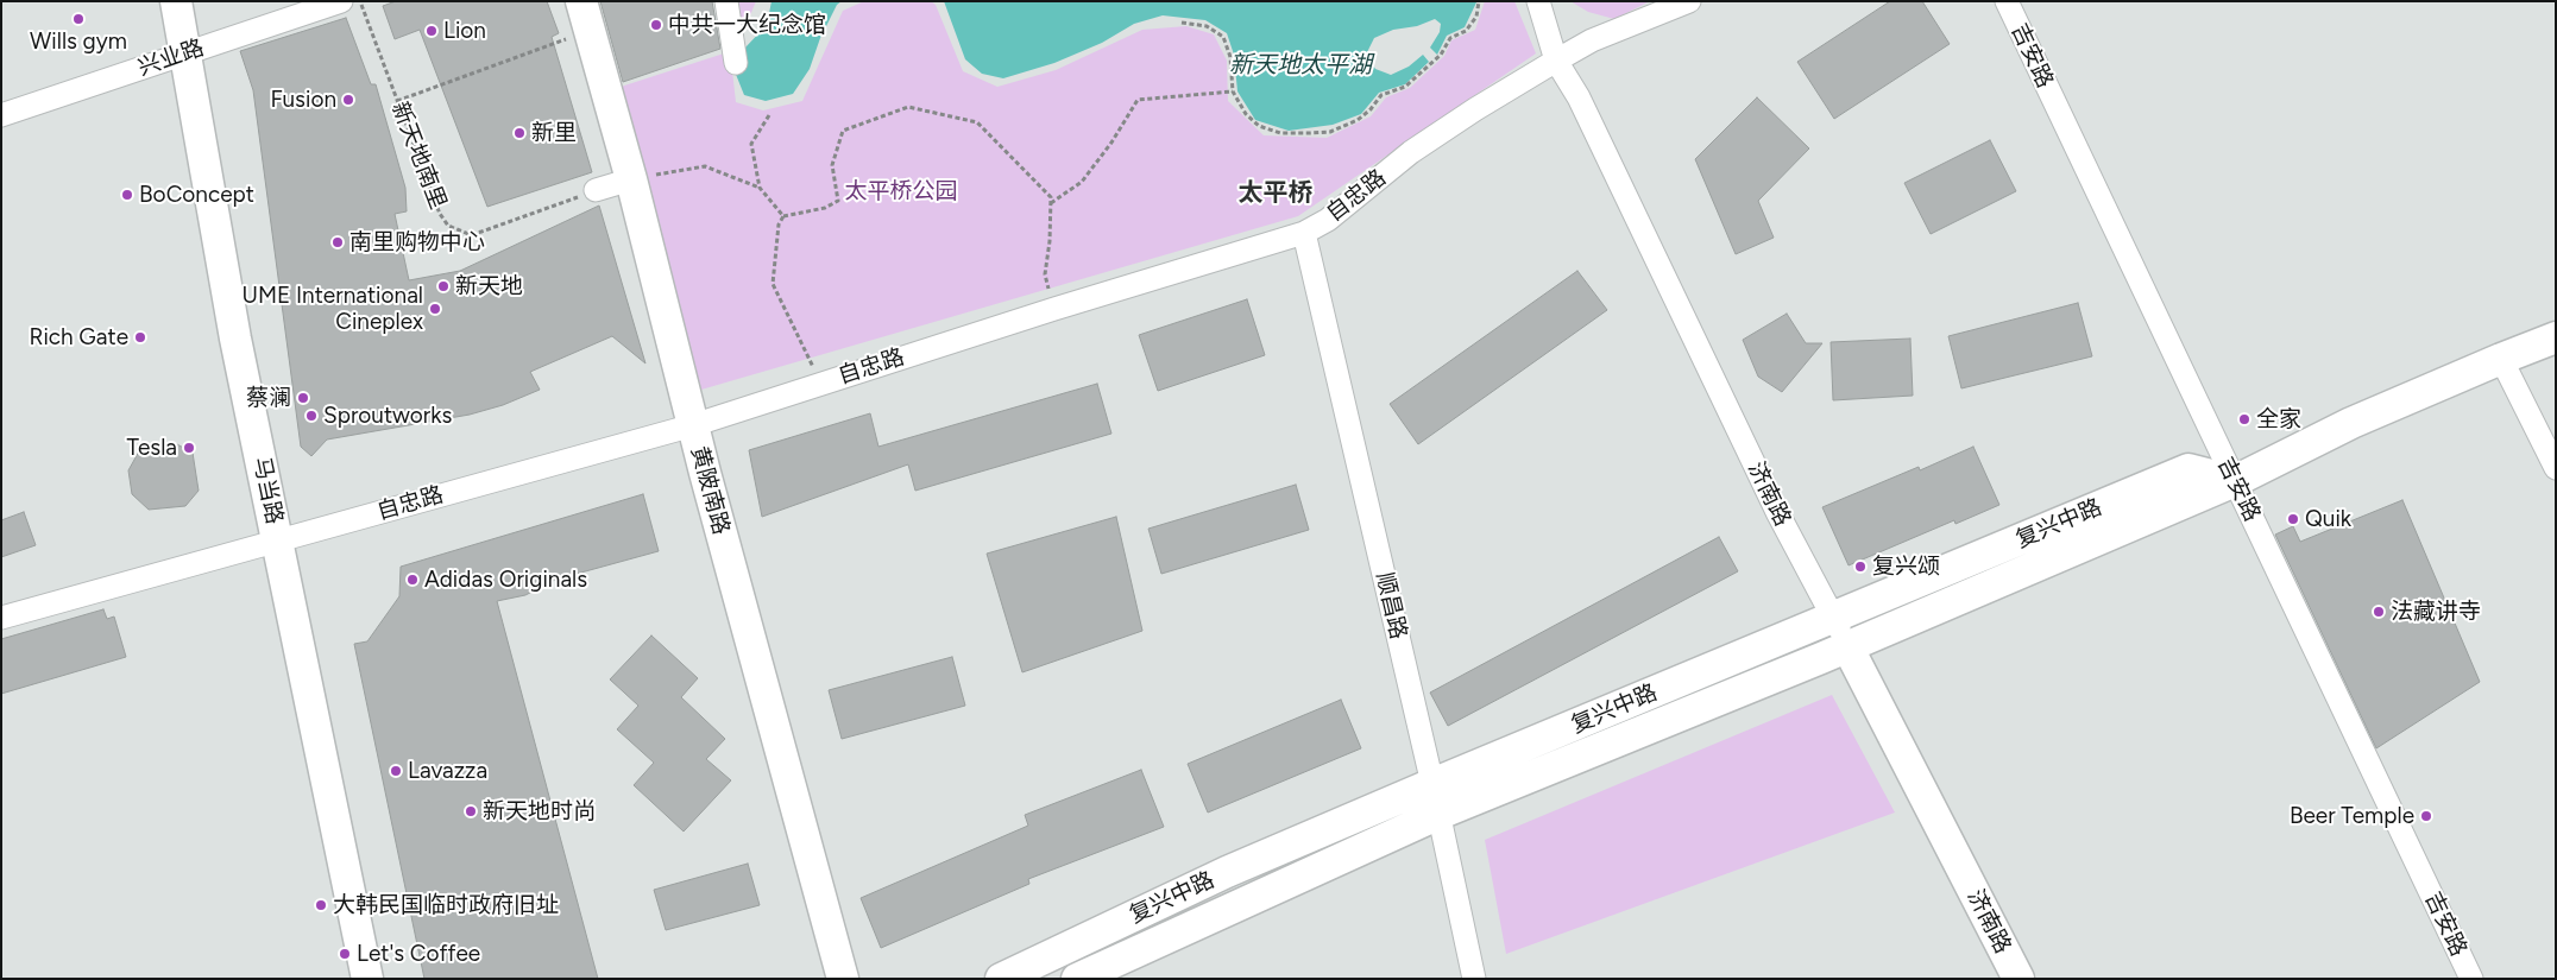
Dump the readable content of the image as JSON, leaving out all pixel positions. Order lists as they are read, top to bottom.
{
  "streets": {
    "main road": [
      "马当路",
      "黄陂南路",
      "济南路",
      "复兴中路"
    ],
    "street": [
      "吉安路",
      "兴业路",
      "自忠路",
      "顺昌路"
    ],
    "path": ["新天地南里"]
  },
  "crossings": [
    ["吉安路", "复兴中路"],
    ["兴业路", "马当路"],
    ["自忠路", "马当路"],
    ["自忠路", "黄陂南路"],
    ["自忠路", "济南路"],
    ["自忠路", "顺昌路"],
    ["济南路", "复兴中路"],
    ["复兴中路", "顺昌路"]
  ],
  "districts": ["太平桥"],
  "water": ["新天地太平湖"],
  "parks": ["太平桥公园"],
  "places": [
    "Wills gym",
    "中共一大纪念馆",
    "Lion",
    "Fusion",
    "新里",
    "BoConcept",
    "南里购物中心",
    "新天地",
    "UME International Cineplex",
    "Rich Gate",
    "蔡澜",
    "Sproutworks",
    "全家",
    "Tesla",
    "Quik",
    "复兴颂",
    "Adidas Originals",
    "法藏讲寺",
    "Lavazza",
    "新天地时尚",
    "Beer Temple",
    "大韩民国临时政府旧址",
    "Let's Coffee"
  ]
}
